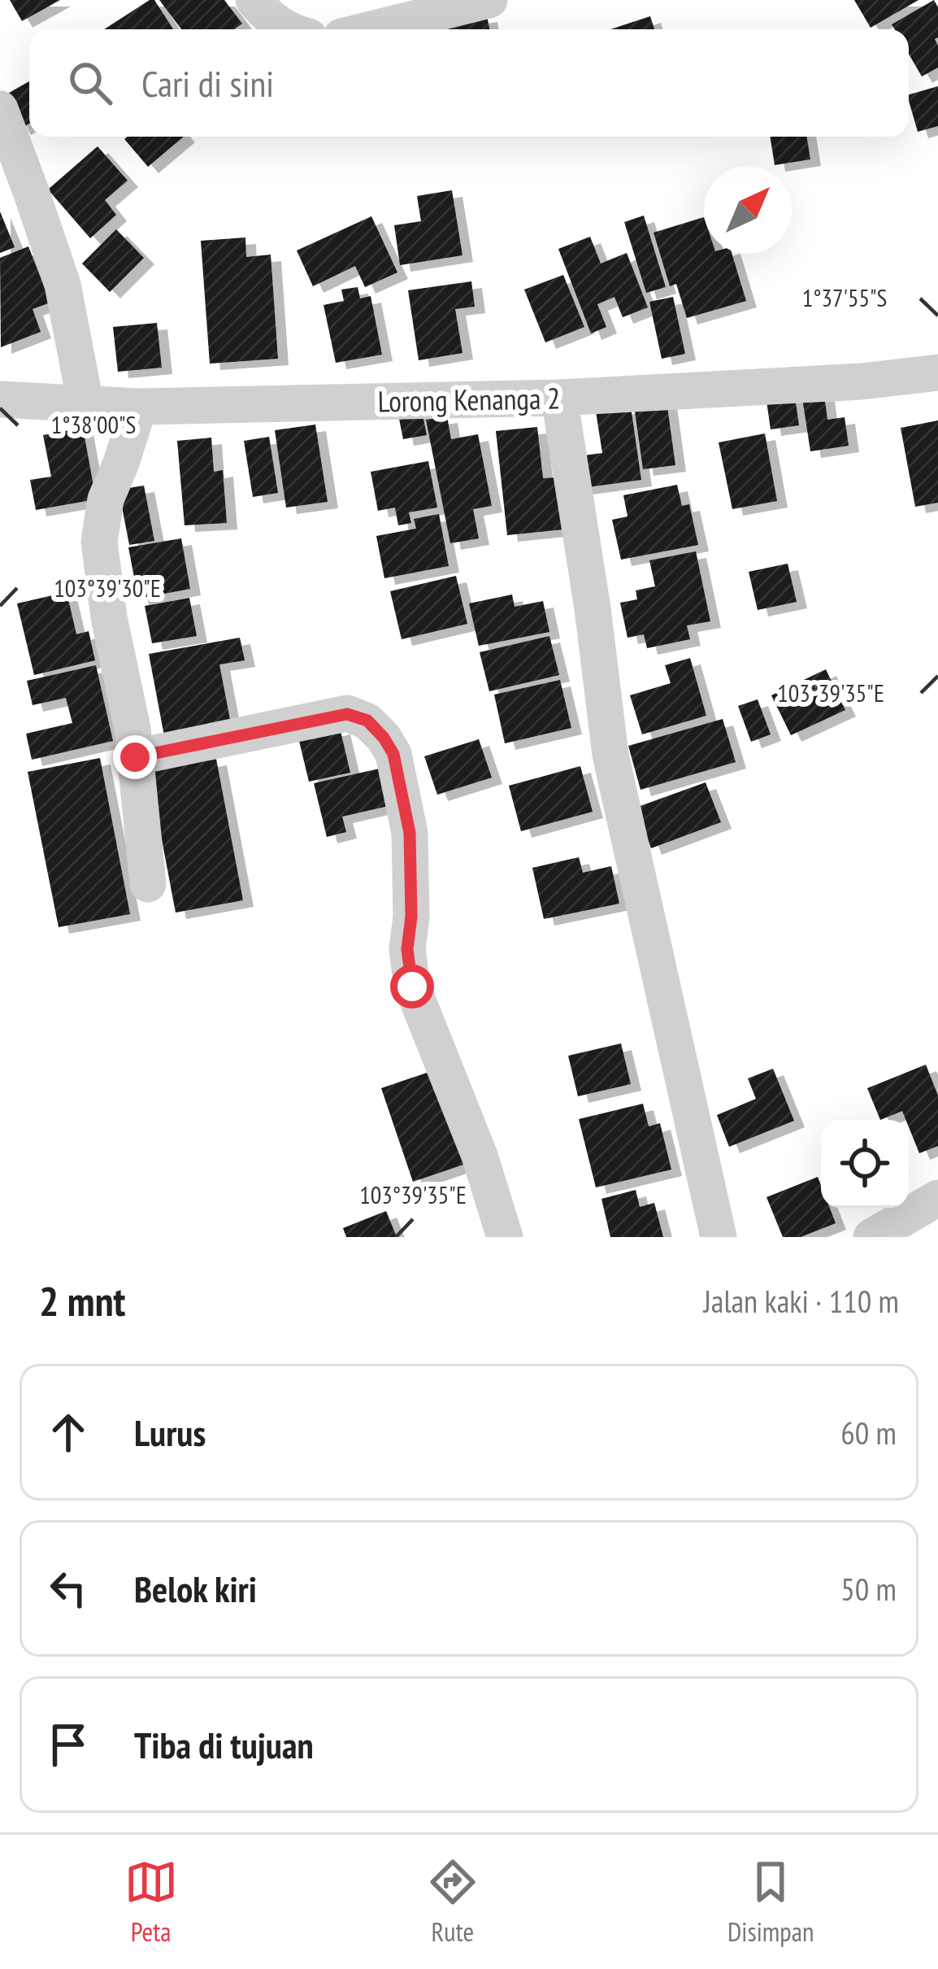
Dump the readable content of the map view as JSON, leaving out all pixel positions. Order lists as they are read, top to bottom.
{
  "streets": {
    "street": ["Lorong Kenanga 2"]
  },
  "north": "top right",
  "page": {
    "search": "Cari di sini",
    "heading": ["2 mnt", "Jalan kaki · 110 m"],
    "list": [
      ["Lurus", "60 m"],
      ["Belok kiri", "50 m"],
      "Tiba di tujuan"
    ],
    "nav": ["Peta", "Rute", "Disimpan"]
  },
  "coordinates": [
    "1°37'55\"S",
    "1°38'00\"S",
    "103°39'30\"E",
    "103°39'35\"E"
  ]
}
